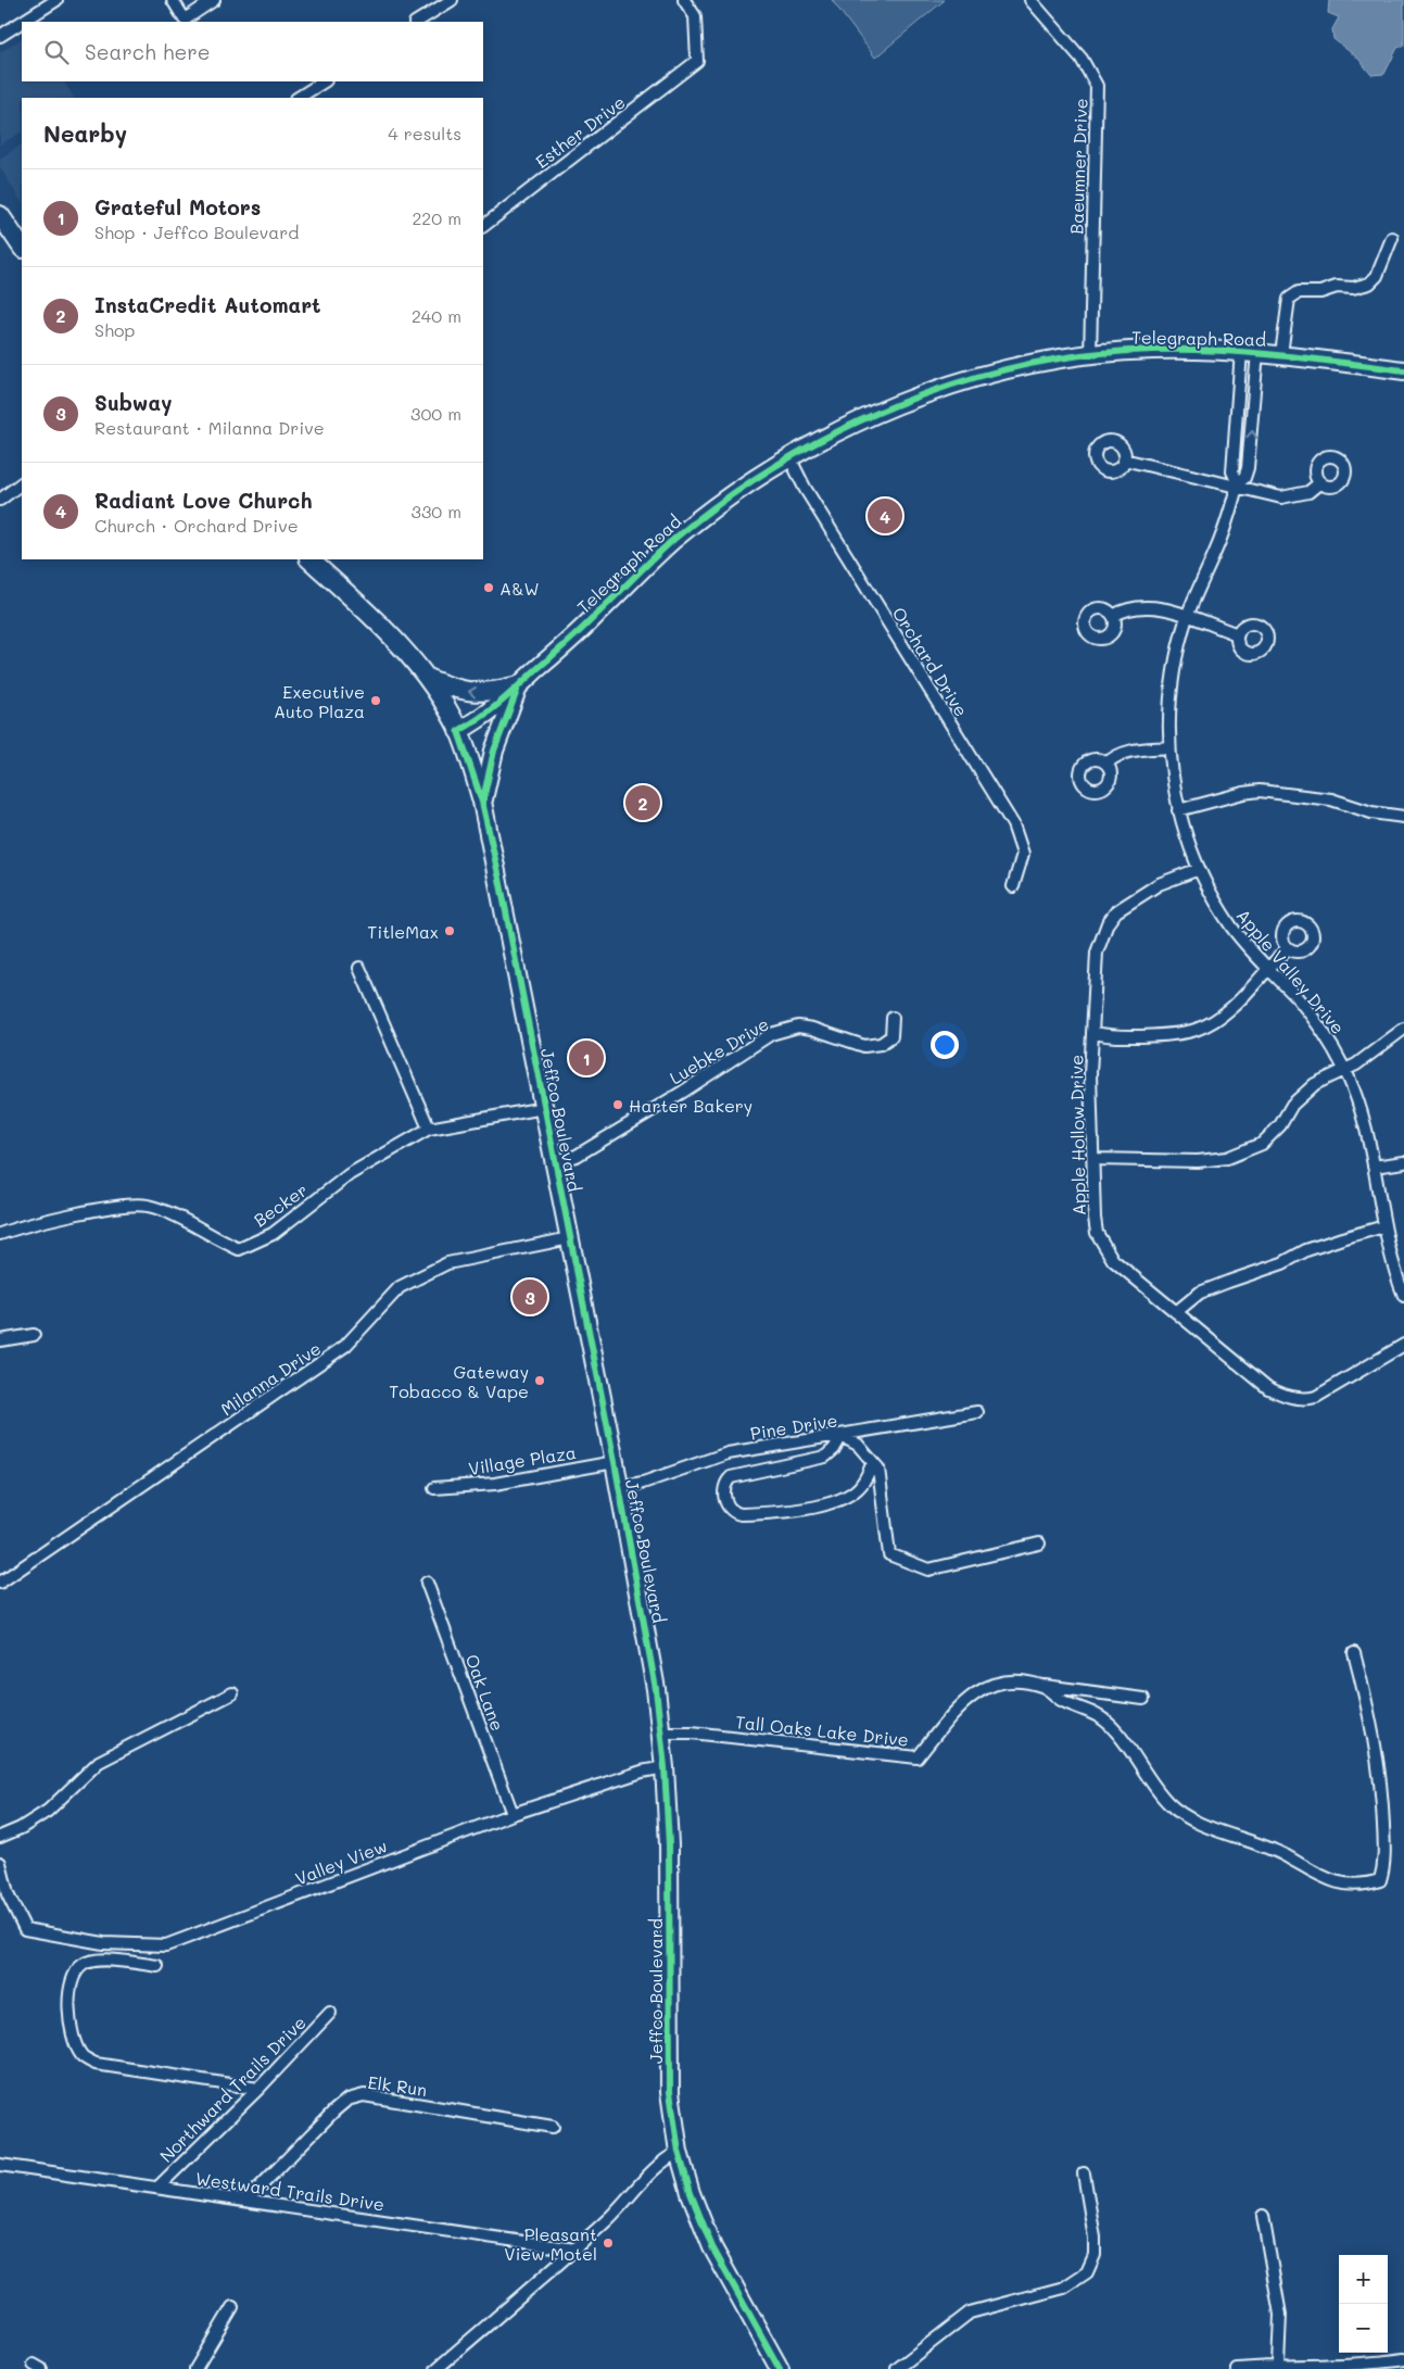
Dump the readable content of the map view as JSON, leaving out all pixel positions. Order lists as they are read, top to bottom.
{
  "streets": {
    "main road": ["Telegraph Road", "Jeffco Boulevard"],
    "street": [
      "Esther Drive",
      "Baeumner Drive",
      "Orchard Drive",
      "Apple Valley Drive",
      "Luebke Drive",
      "Apple Hollow Drive",
      "Becker",
      "Milanna Drive",
      "Pine Drive",
      "Village Plaza",
      "Oak Lane",
      "Tall Oaks Lake Drive",
      "Valley View",
      "Elk Run",
      "Northward Trails Drive",
      "Westward Trails Drive"
    ]
  },
  "crossings": [
    ["Baeumner Drive", "Telegraph Road"],
    ["Telegraph Road", "Orchard Drive"],
    ["Telegraph Road", "Apple Valley Drive"],
    ["Telegraph Road", "Jeffco Boulevard"],
    ["Apple Valley Drive", "Apple Hollow Drive"],
    ["Luebke Drive", "Jeffco Boulevard"],
    ["Jeffco Boulevard", "Becker"],
    ["Jeffco Boulevard", "Milanna Drive"],
    ["Jeffco Boulevard", "Pine Drive"],
    ["Jeffco Boulevard", "Village Plaza"],
    ["Jeffco Boulevard", "Tall Oaks Lake Drive"],
    ["Jeffco Boulevard", "Valley View"],
    ["Oak Lane", "Valley View"],
    ["Elk Run", "Westward Trails Drive"],
    ["Northward Trails Drive", "Westward Trails Drive"]
  ],
  "places": [
    "A&W",
    "Executive Auto Plaza",
    "TitleMax",
    "Harter Bakery",
    "Gateway Tobacco & Vape",
    "Pleasant View Motel"
  ],
  "page": {
    "search": "Search here",
    "heading": ["Nearby", "4 results"],
    "list": [
      {
        "mark": "1",
        "name": "Grateful Motors",
        "note": "Shop · Jeffco Boulevard",
        "value": "220 m"
      },
      {
        "mark": "2",
        "name": "InstaCredit Automart",
        "note": "Shop",
        "value": "240 m"
      },
      {
        "mark": "3",
        "name": "Subway",
        "note": "Restaurant · Milanna Drive",
        "value": "300 m"
      },
      {
        "mark": "4",
        "name": "Radiant Love Church",
        "note": "Church · Orchard Drive",
        "value": "330 m"
      }
    ],
    "pins": [
      "4",
      "2",
      "1",
      "3"
    ],
    "map_buttons": ["+", "−"]
  }
}
